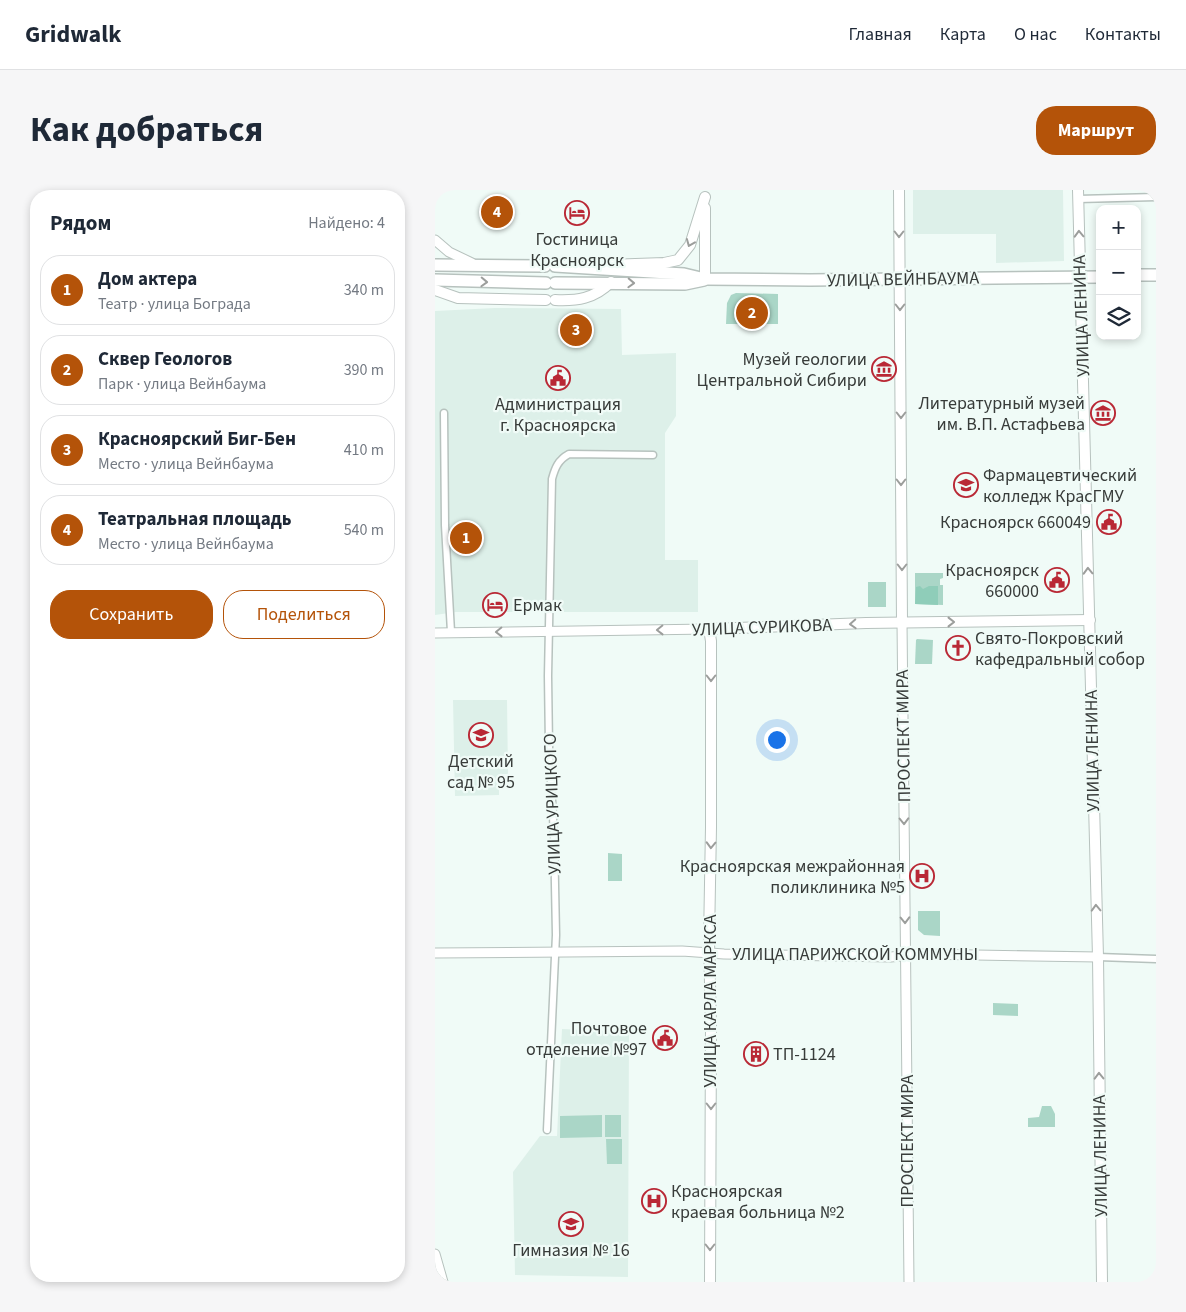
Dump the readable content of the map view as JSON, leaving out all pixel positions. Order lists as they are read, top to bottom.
{
  "streets": {
    "highway": ["УЛИЦА ВЕЙНБАУМА"],
    "main road": [
      "УЛИЦА ЛЕНИНА",
      "УЛИЦА СУРИКОВА",
      "ПРОСПЕКТ МИРА",
      "УЛИЦА ПАРИЖСКОЙ КОММУНЫ",
      "УЛИЦА КАРЛА МАРКСА"
    ],
    "street": ["УЛИЦА УРИЦКОГО"]
  },
  "crossings": [
    ["УЛИЦА ВЕЙНБАУМА", "УЛИЦА ЛЕНИНА"],
    ["УЛИЦА ВЕЙНБАУМА", "ПРОСПЕКТ МИРА"],
    ["УЛИЦА ЛЕНИНА", "УЛИЦА СУРИКОВА"],
    ["УЛИЦА ЛЕНИНА", "УЛИЦА ПАРИЖСКОЙ КОММУНЫ"],
    ["УЛИЦА СУРИКОВА", "ПРОСПЕКТ МИРА"],
    ["УЛИЦА СУРИКОВА", "УЛИЦА УРИЦКОГО"],
    ["УЛИЦА СУРИКОВА", "УЛИЦА КАРЛА МАРКСА"],
    ["ПРОСПЕКТ МИРА", "УЛИЦА ПАРИЖСКОЙ КОММУНЫ"],
    ["УЛИЦА УРИЦКОГО", "УЛИЦА ПАРИЖСКОЙ КОММУНЫ"],
    ["УЛИЦА ПАРИЖСКОЙ КОММУНЫ", "УЛИЦА КАРЛА МАРКСА"]
  ],
  "one_way": ["УЛИЦА ЛЕНИНА", "ПРОСПЕКТ МИРА", "УЛИЦА КАРЛА МАРКСА"],
  "places": {
    "hotel": ["Гостиница Красноярск", "Ермак"],
    "museum": ["Музей геологии Центральной Сибири", "Литературный музей им. В.П. Астафьева"],
    "public building": [
      "Администрация г. Красноярска",
      "Красноярск 660049",
      "Красноярск 660000",
      "Почтовое отделение №97"
    ],
    "school or university": ["Фармацевтический колледж КрасГМУ", "Детский сад № 95", "Гимназия № 16"],
    "church": ["Свято-Покровский кафедральный собор"],
    "hospital": ["Красноярская межрайонная поликлиника №5", "Красноярская краевая больница №2"],
    "building": ["ТП-1124"]
  },
  "page": {
    "header": "Gridwalk",
    "nav": [
      "Главная",
      "Карта",
      "О нас",
      "Контакты"
    ],
    "title": "Как добраться",
    "buttons": [
      "Маршрут",
      ["Сохранить", "Поделиться"]
    ],
    "heading": ["Рядом", "Найдено: 4"],
    "pins": [
      "4",
      "2",
      "3",
      "1"
    ],
    "map_buttons": ["+", "−"],
    "list": [
      {
        "mark": "1",
        "name": "Дом актера",
        "note": "Театр · улица Бограда",
        "value": "340 m"
      },
      {
        "mark": "2",
        "name": "Сквер Геологов",
        "note": "Парк · улица Вейнбаума",
        "value": "390 m"
      },
      {
        "mark": "3",
        "name": "Красноярский Биг-Бен",
        "note": "Место · улица Вейнбаума",
        "value": "410 m"
      },
      {
        "mark": "4",
        "name": "Театральная площадь",
        "note": "Место · улица Вейнбаума",
        "value": "540 m"
      }
    ]
  }
}
